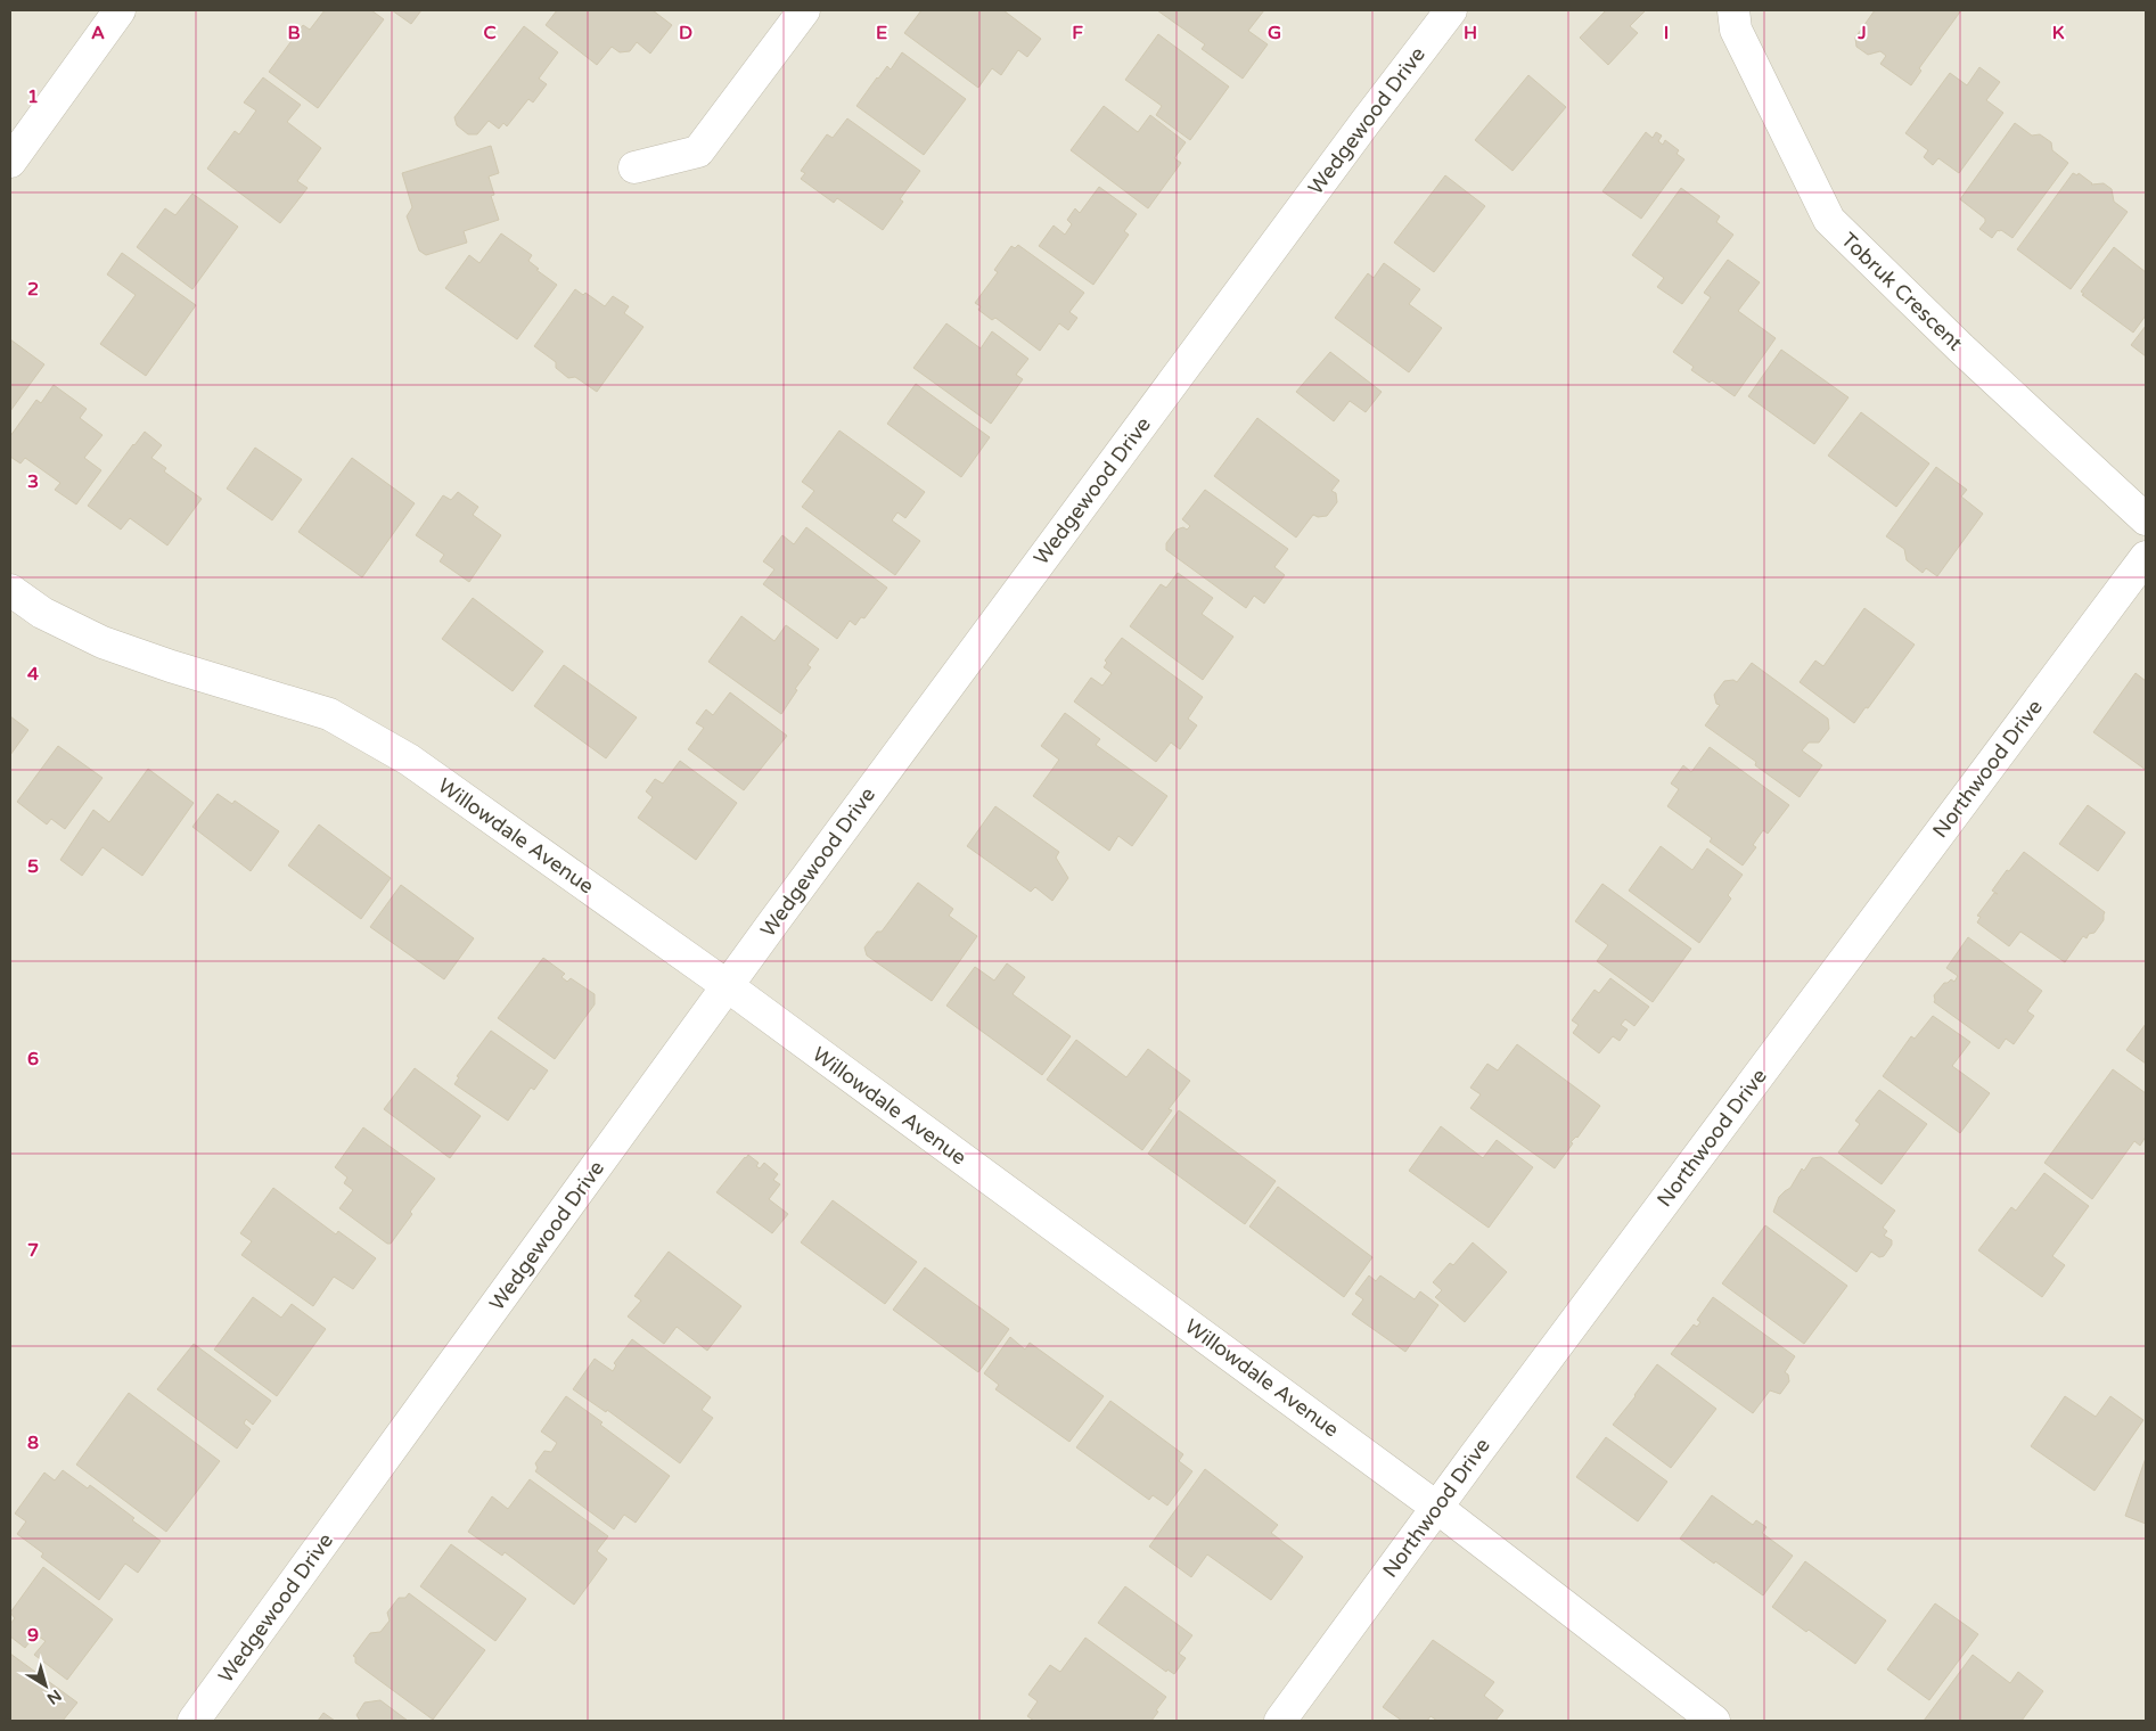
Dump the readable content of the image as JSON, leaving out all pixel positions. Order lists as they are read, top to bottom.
{
  "streets": {
    "street": [
      "Wedgewood Drive",
      "Tobruk Crescent",
      "Northwood Drive",
      "Willowdale Avenue"
    ]
  },
  "crossings": [
    ["Wedgewood Drive", "Willowdale Avenue"],
    ["Northwood Drive", "Willowdale Avenue"]
  ],
  "north": "bottom right",
  "grid": {
    "columns": [
      "A",
      "B",
      "C",
      "D",
      "E",
      "F",
      "G",
      "H",
      "I",
      "J",
      "K"
    ],
    "rows": [
      "1",
      "2",
      "3",
      "4",
      "5",
      "6",
      "7",
      "8",
      "9"
    ]
  }
}
